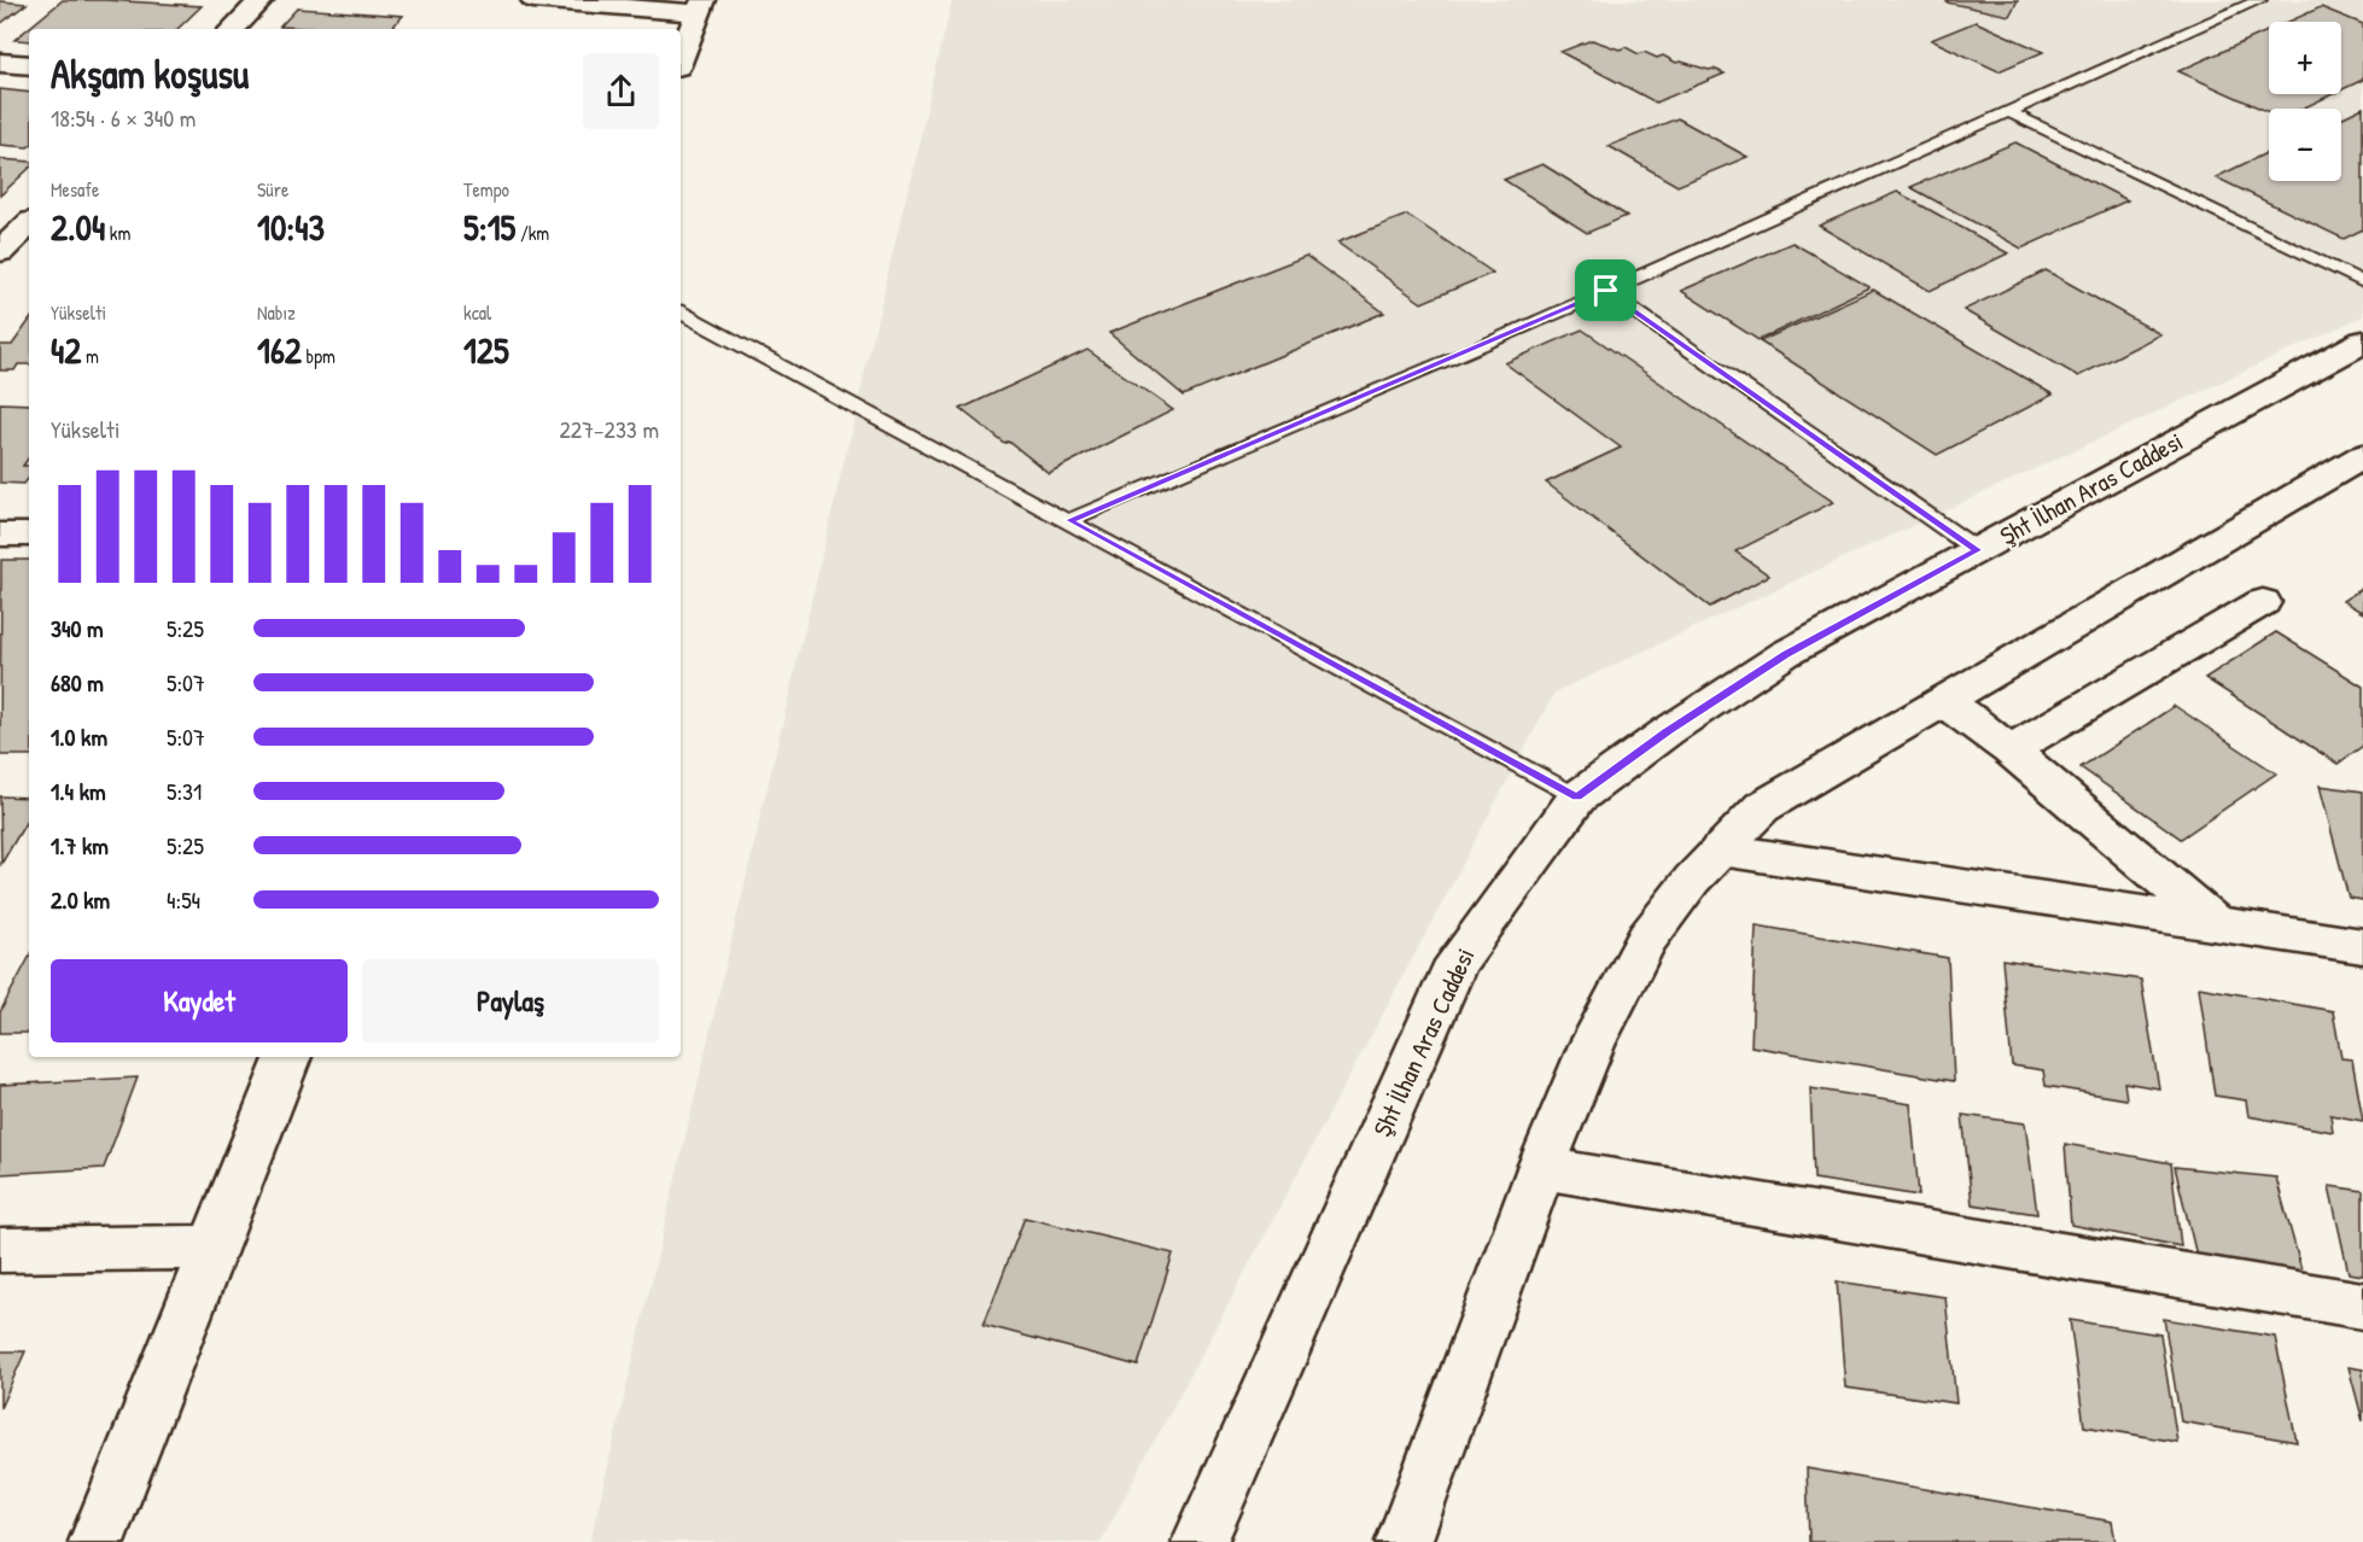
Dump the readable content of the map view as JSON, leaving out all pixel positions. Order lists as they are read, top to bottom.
{
  "streets": {
    "main road": ["Şht İlhan Aras Caddesi"]
  },
  "page": {
    "map_buttons": ["+", "−"],
    "heading": ["Akşam koşusu", "18:54 · 6 × 340 m"],
    "stats": [
      ["Mesafe", "2.04 km"],
      ["Süre", "10:43"],
      ["Tempo", "5:15 /km"],
      ["Yükselti", "42 m"],
      ["Nabız", "162 bpm"],
      ["kcal", "125"]
    ],
    "chart": ["Yükselti", "227–233 m"],
    "list": [
      {
        "name": "340 m",
        "note": "5:25"
      },
      {
        "name": "680 m",
        "note": "5:07"
      },
      {
        "name": "1.0 km",
        "note": "5:07"
      },
      {
        "name": "1.4 km",
        "note": "5:31"
      },
      {
        "name": "1.7 km",
        "note": "5:25"
      },
      {
        "name": "2.0 km",
        "note": "4:54"
      }
    ],
    "buttons": ["Kaydet", "Paylaş"]
  }
}
